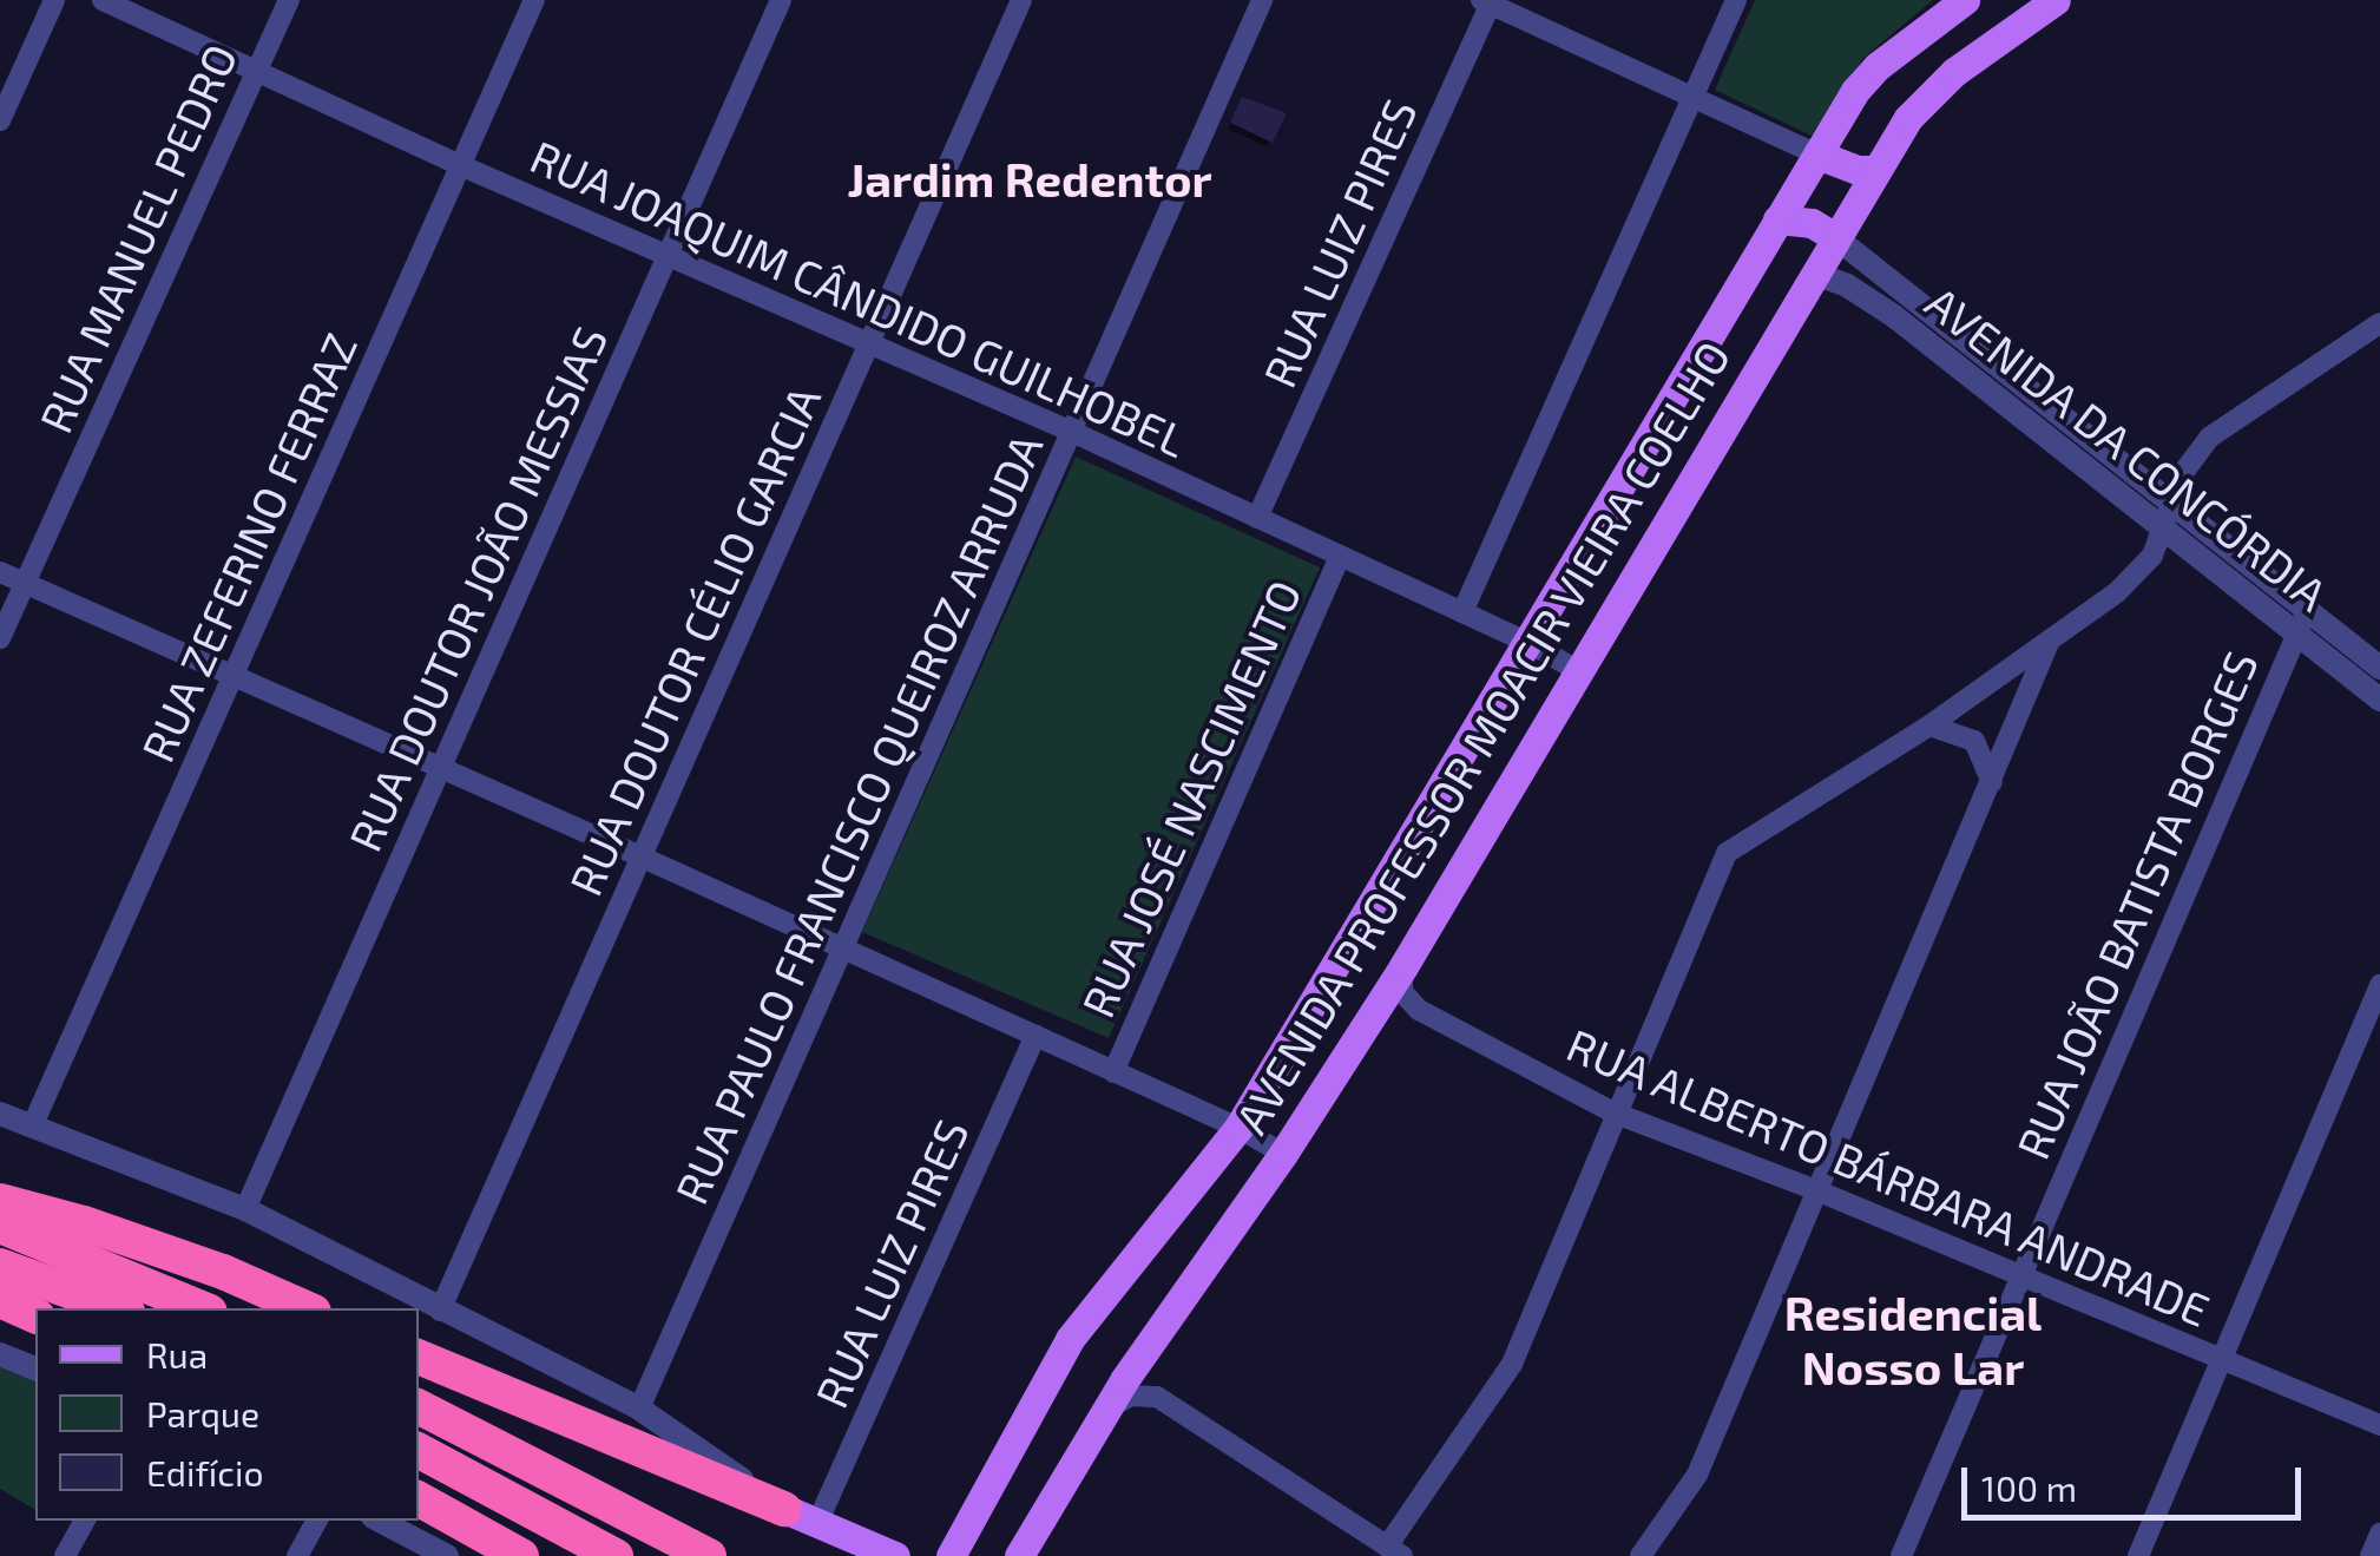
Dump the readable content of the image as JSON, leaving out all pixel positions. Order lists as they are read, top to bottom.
{
  "streets": {
    "main road": ["AVENIDA PROFESSOR MOACIR VIEIRA COELHO"],
    "street": [
      "RUA MANUEL PEDRO",
      "RUA LUIZ PIRES",
      "RUA JOAQUIM CÂNDIDO GUILHOBEL",
      "AVENIDA DA CONCÓRDIA",
      "RUA ZEFERINO FERRAZ",
      "RUA DOUTOR JOÃO MESSIAS",
      "RUA DOUTOR CÉLIO GARCIA",
      "RUA JOSÉ NASCIMENTO",
      "RUA PAULO FRANCISCO QUEIROZ ARRUDA",
      "RUA JOÃO BATISTA BORGES",
      "RUA ALBERTO BÁRBARA ANDRADE"
    ]
  },
  "crossings": [
    ["RUA MANUEL PEDRO", "RUA JOAQUIM CÂNDIDO GUILHOBEL"],
    ["RUA LUIZ PIRES", "RUA JOAQUIM CÂNDIDO GUILHOBEL"],
    ["RUA JOAQUIM CÂNDIDO GUILHOBEL", "RUA ZEFERINO FERRAZ"],
    ["RUA JOAQUIM CÂNDIDO GUILHOBEL", "RUA DOUTOR JOÃO MESSIAS"],
    ["RUA JOAQUIM CÂNDIDO GUILHOBEL", "RUA DOUTOR CÉLIO GARCIA"],
    ["RUA JOAQUIM CÂNDIDO GUILHOBEL", "AVENIDA PROFESSOR MOACIR VIEIRA COELHO"],
    ["RUA JOAQUIM CÂNDIDO GUILHOBEL", "RUA JOSÉ NASCIMENTO"],
    ["RUA JOAQUIM CÂNDIDO GUILHOBEL", "RUA PAULO FRANCISCO QUEIROZ ARRUDA"],
    ["AVENIDA DA CONCÓRDIA", "AVENIDA PROFESSOR MOACIR VIEIRA COELHO"],
    ["AVENIDA DA CONCÓRDIA", "RUA JOÃO BATISTA BORGES"],
    ["AVENIDA PROFESSOR MOACIR VIEIRA COELHO", "RUA ALBERTO BÁRBARA ANDRADE"],
    ["RUA JOÃO BATISTA BORGES", "RUA ALBERTO BÁRBARA ANDRADE"]
  ],
  "districts": ["Jardim Redentor", "Residencial Nosso Lar"],
  "legend": ["Rua", "Parque", "Edifício"],
  "scale_bar": "100 m"
}
